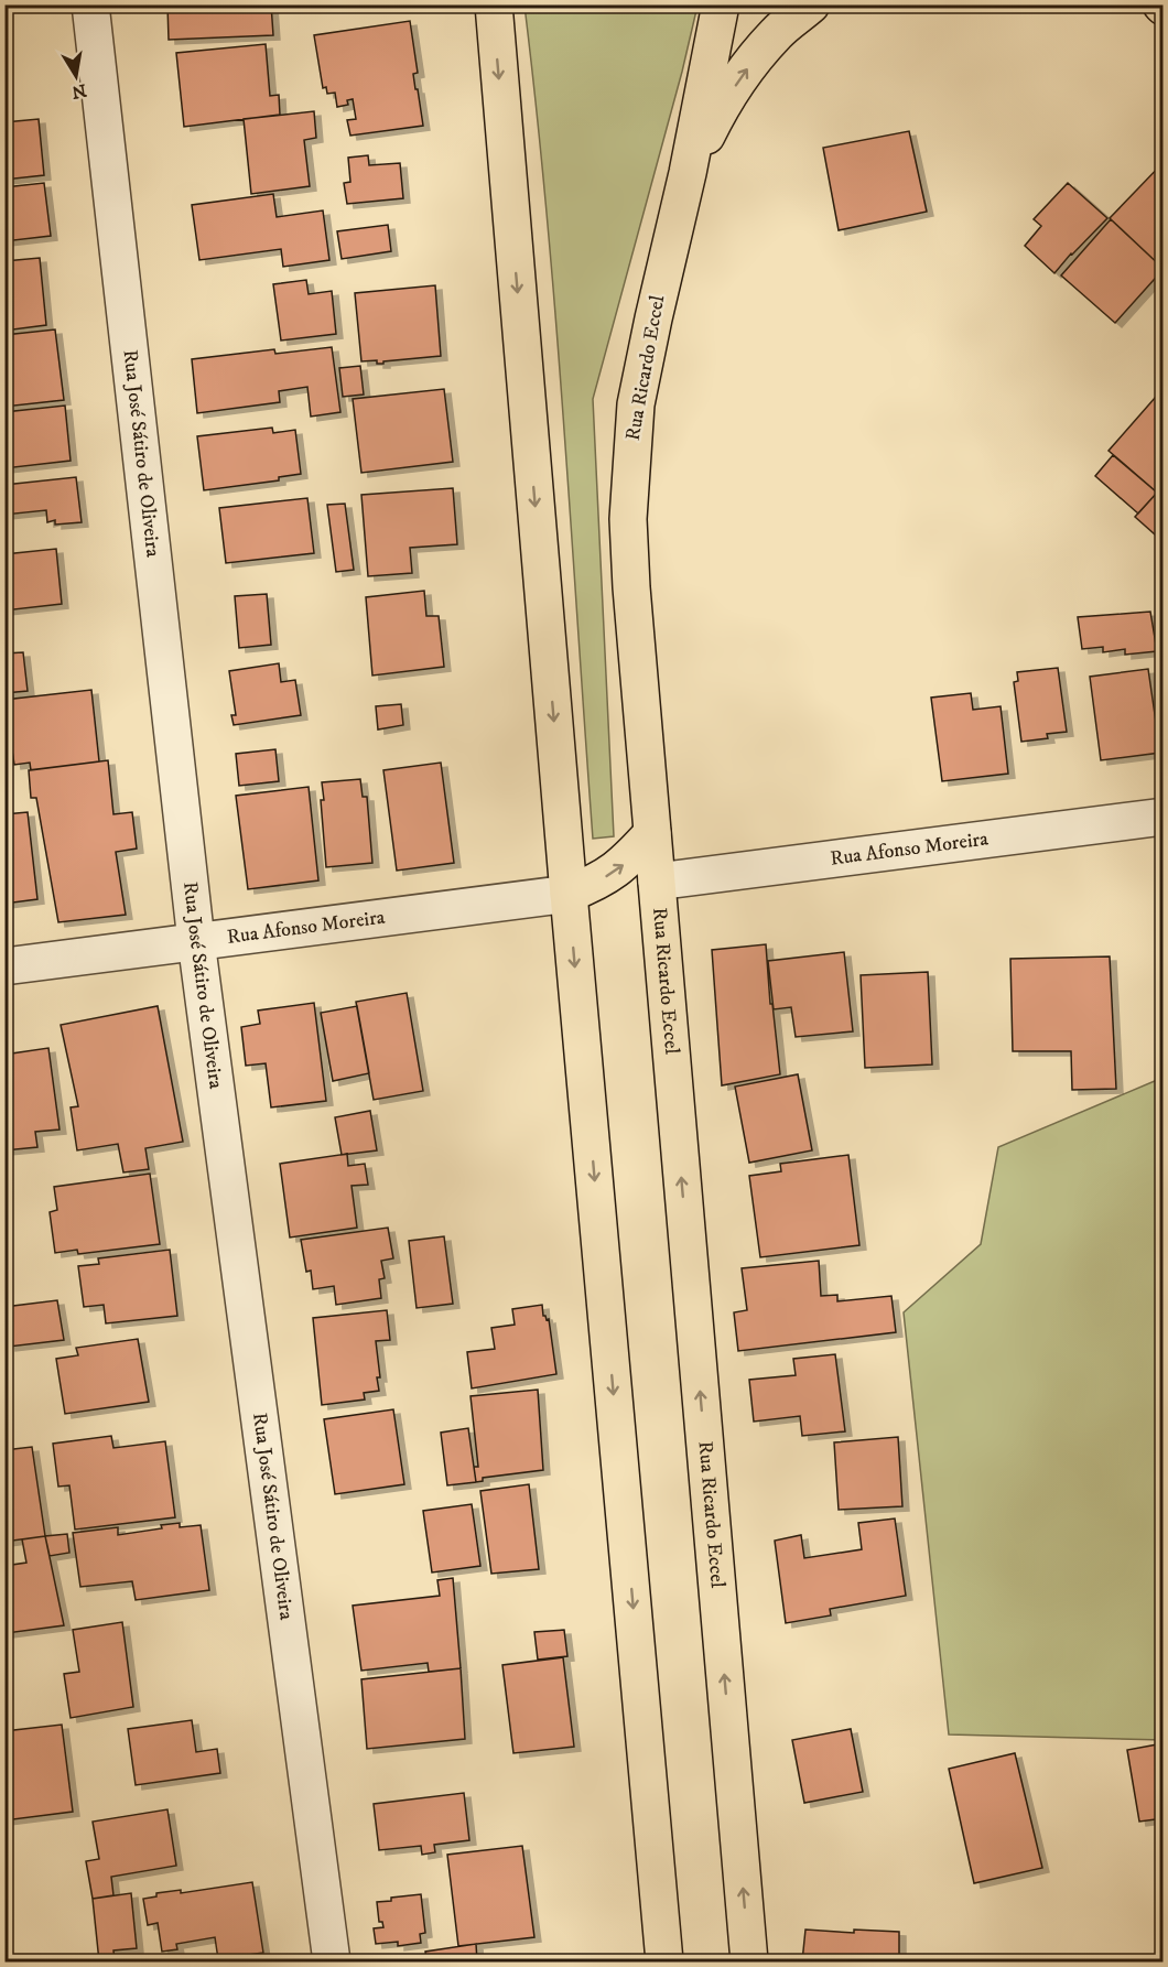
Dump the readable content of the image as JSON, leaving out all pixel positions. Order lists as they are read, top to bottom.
{
  "streets": {
    "main road": ["Rua Ricardo Eccel"],
    "street": ["Rua José Sátiro de Oliveira", "Rua Afonso Moreira"]
  },
  "crossings": [
    ["Rua Ricardo Eccel", "Rua Afonso Moreira"],
    ["Rua José Sátiro de Oliveira", "Rua Afonso Moreira"]
  ],
  "north": "bottom"
}
